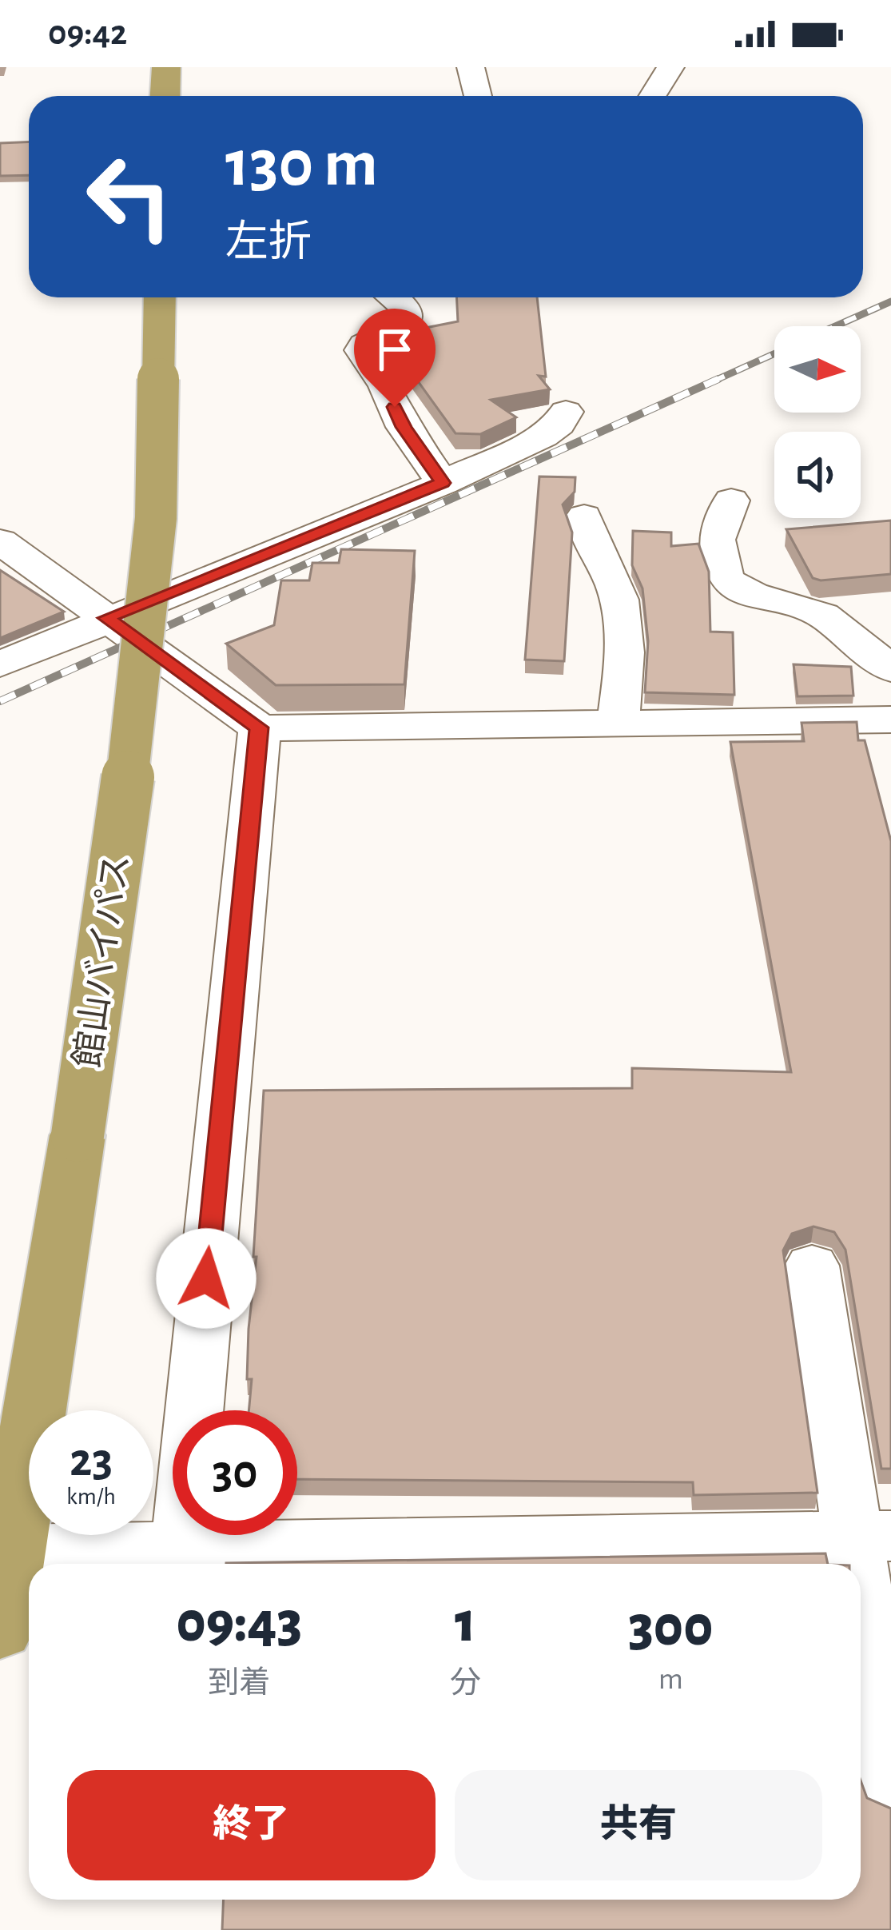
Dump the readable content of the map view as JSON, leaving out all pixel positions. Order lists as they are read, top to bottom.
{
  "streets": {
    "highway": ["館山バイパス"]
  },
  "north": "right",
  "page": {
    "status": "09:42",
    "turn": ["130 m", "左折"],
    "speed": "23 km/h",
    "limit": "30",
    "eta": [
      "09:43",
      "到着",
      "1",
      "分",
      "300",
      "m"
    ],
    "buttons": ["終了", "共有"]
  }
}
